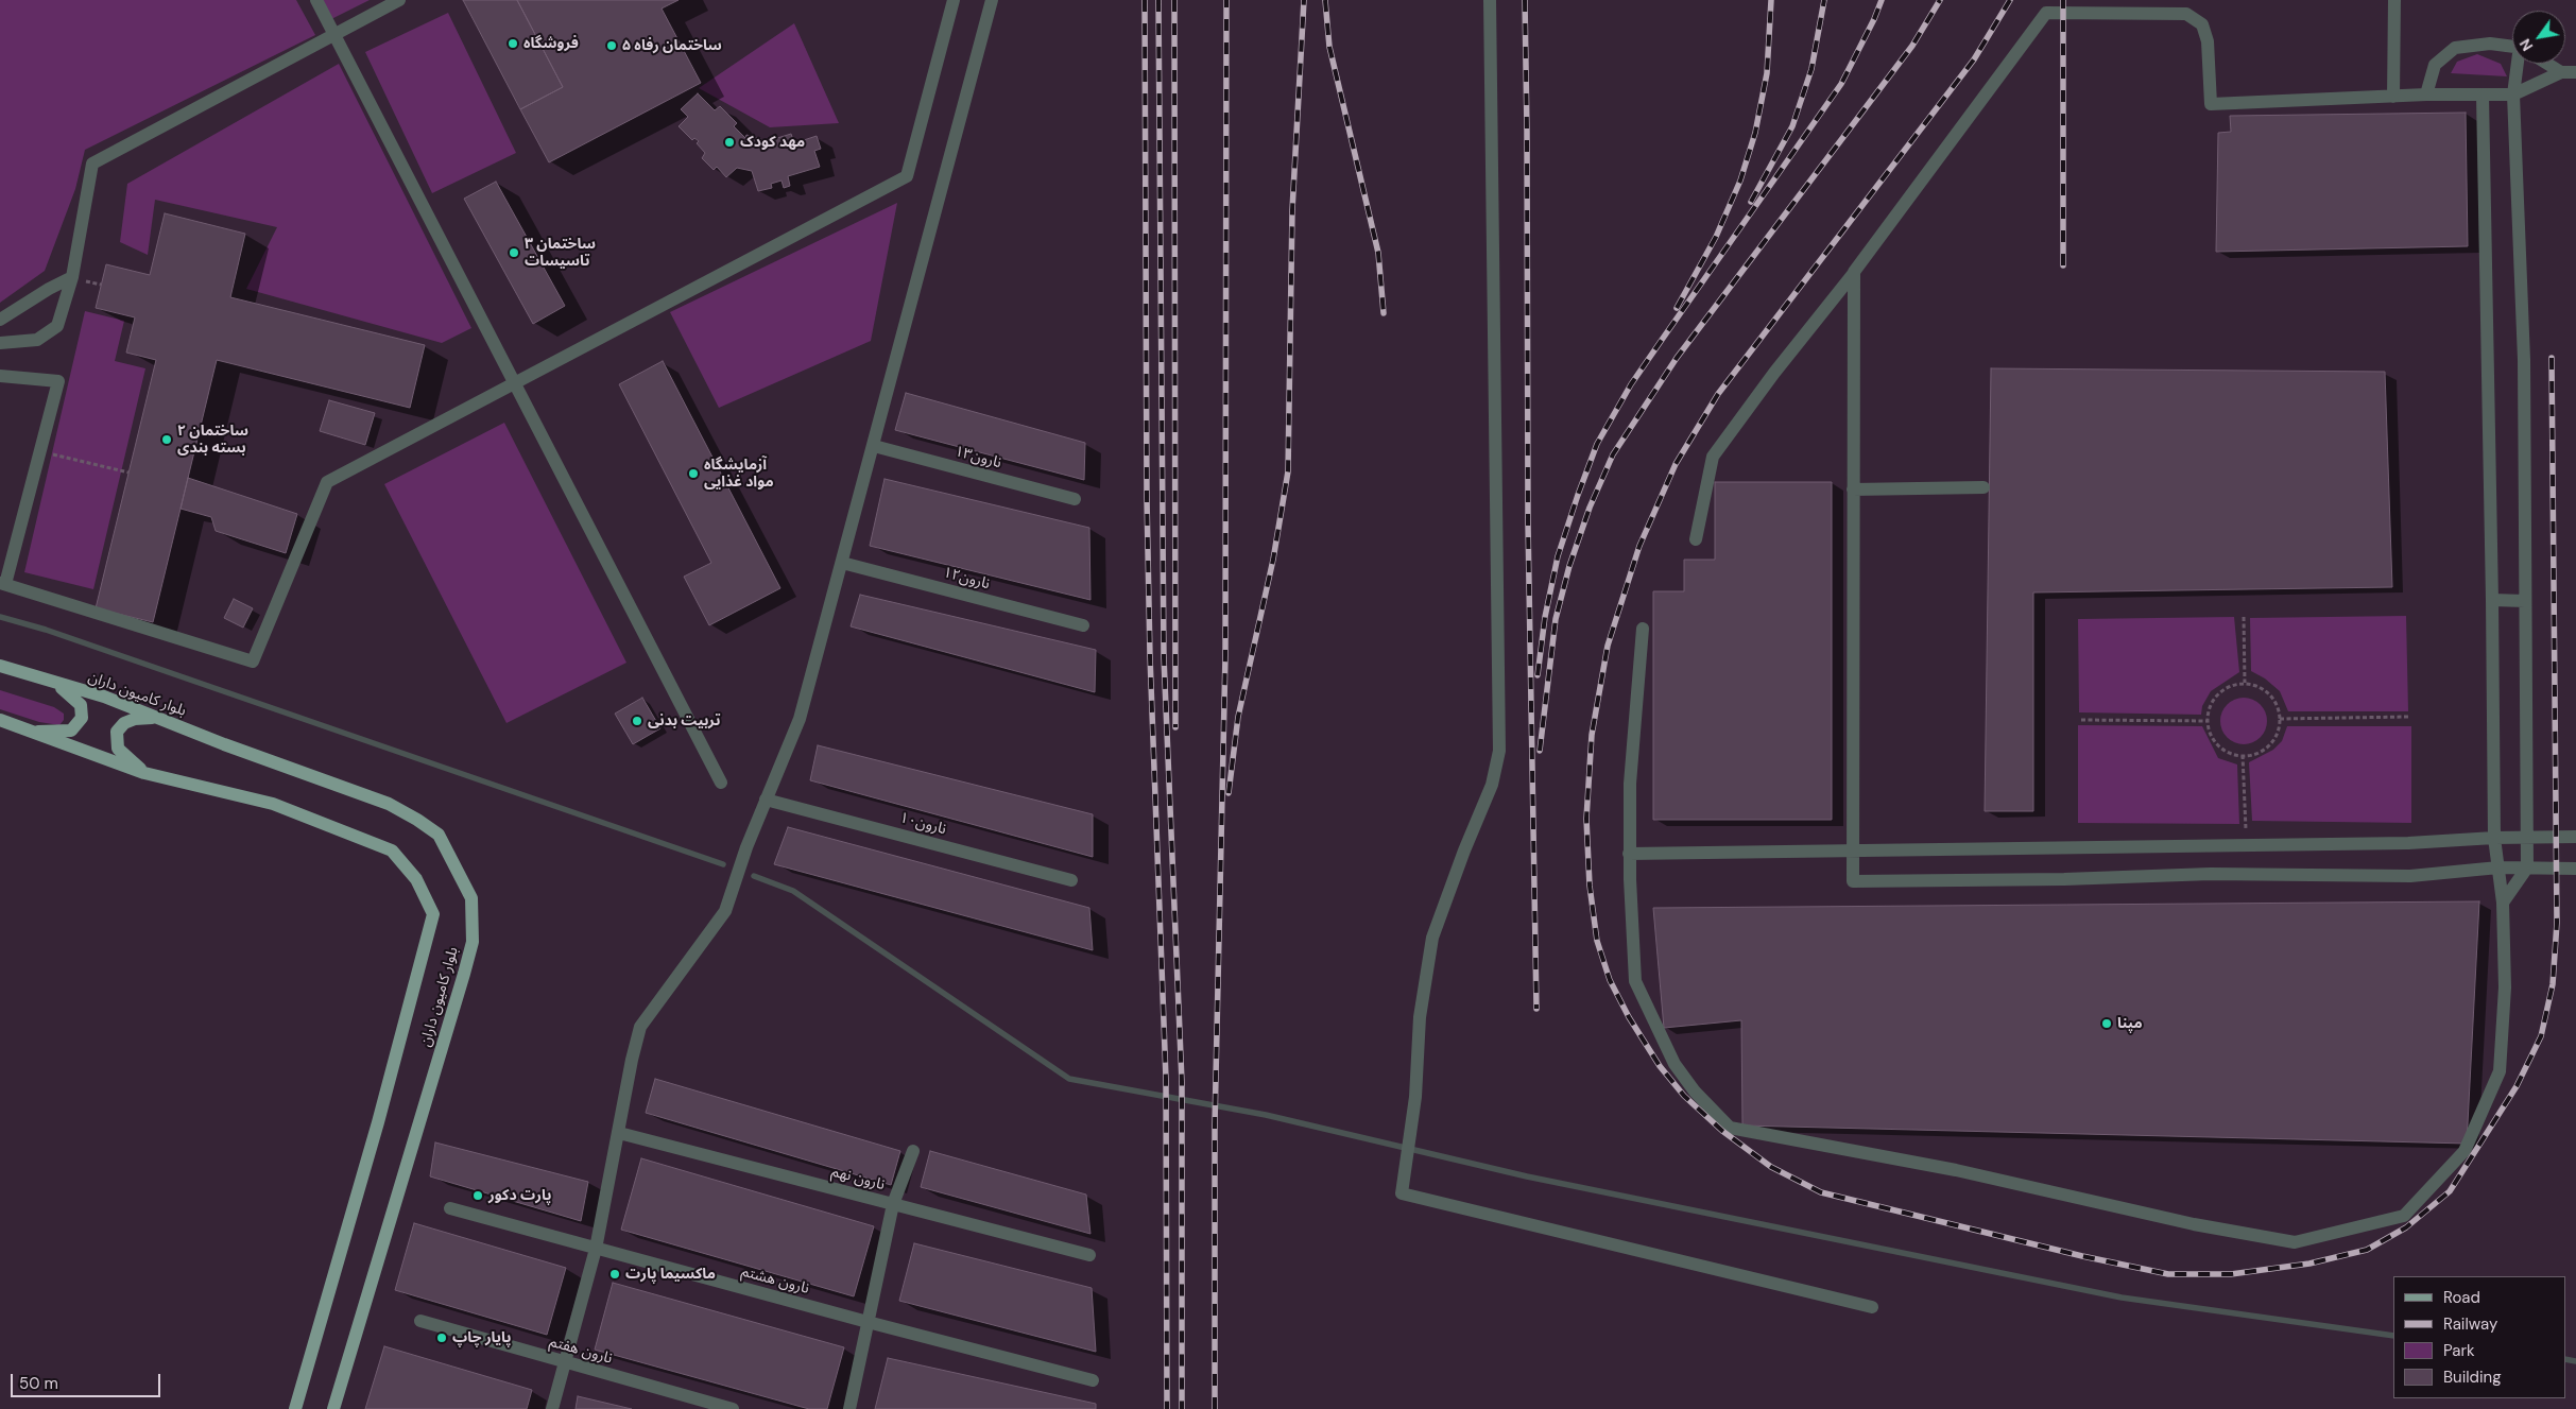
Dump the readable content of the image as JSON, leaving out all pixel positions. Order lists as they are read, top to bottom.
{
  "streets": {
    "main road": ["بلوار کامیون داران"],
    "lane": [
      "نارون۱۳",
      "نارون۱۲",
      "نارون۱۰",
      "نارون نهم",
      "نارون هشتم",
      "نارون هفتم"
    ]
  },
  "places": [
    "فروشگاه",
    "۵ ساختمان رفاه",
    "مهد کودک",
    "۳ ساختمان تاسیسات",
    "۲ ساختمان بسته بندی",
    "آزمایشگاه مواد غذایی",
    "تربیت بدنی",
    "مپنا",
    "پارت دکور",
    "ماکسیما پارت",
    "پایار چاپ"
  ],
  "legend": [
    "Road",
    "Railway",
    "Park",
    "Building"
  ],
  "scale_bar": "50 m",
  "north": "bottom left"
}
